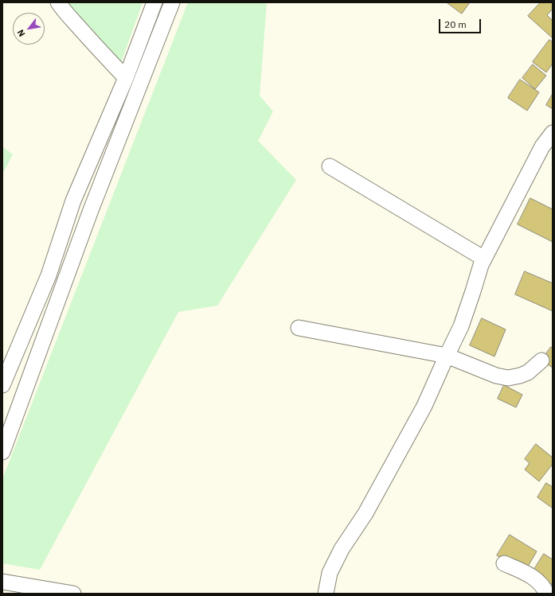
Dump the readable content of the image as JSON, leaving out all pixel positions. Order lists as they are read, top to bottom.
{
  "scale_bar": "20 m",
  "north": "bottom left"
}
